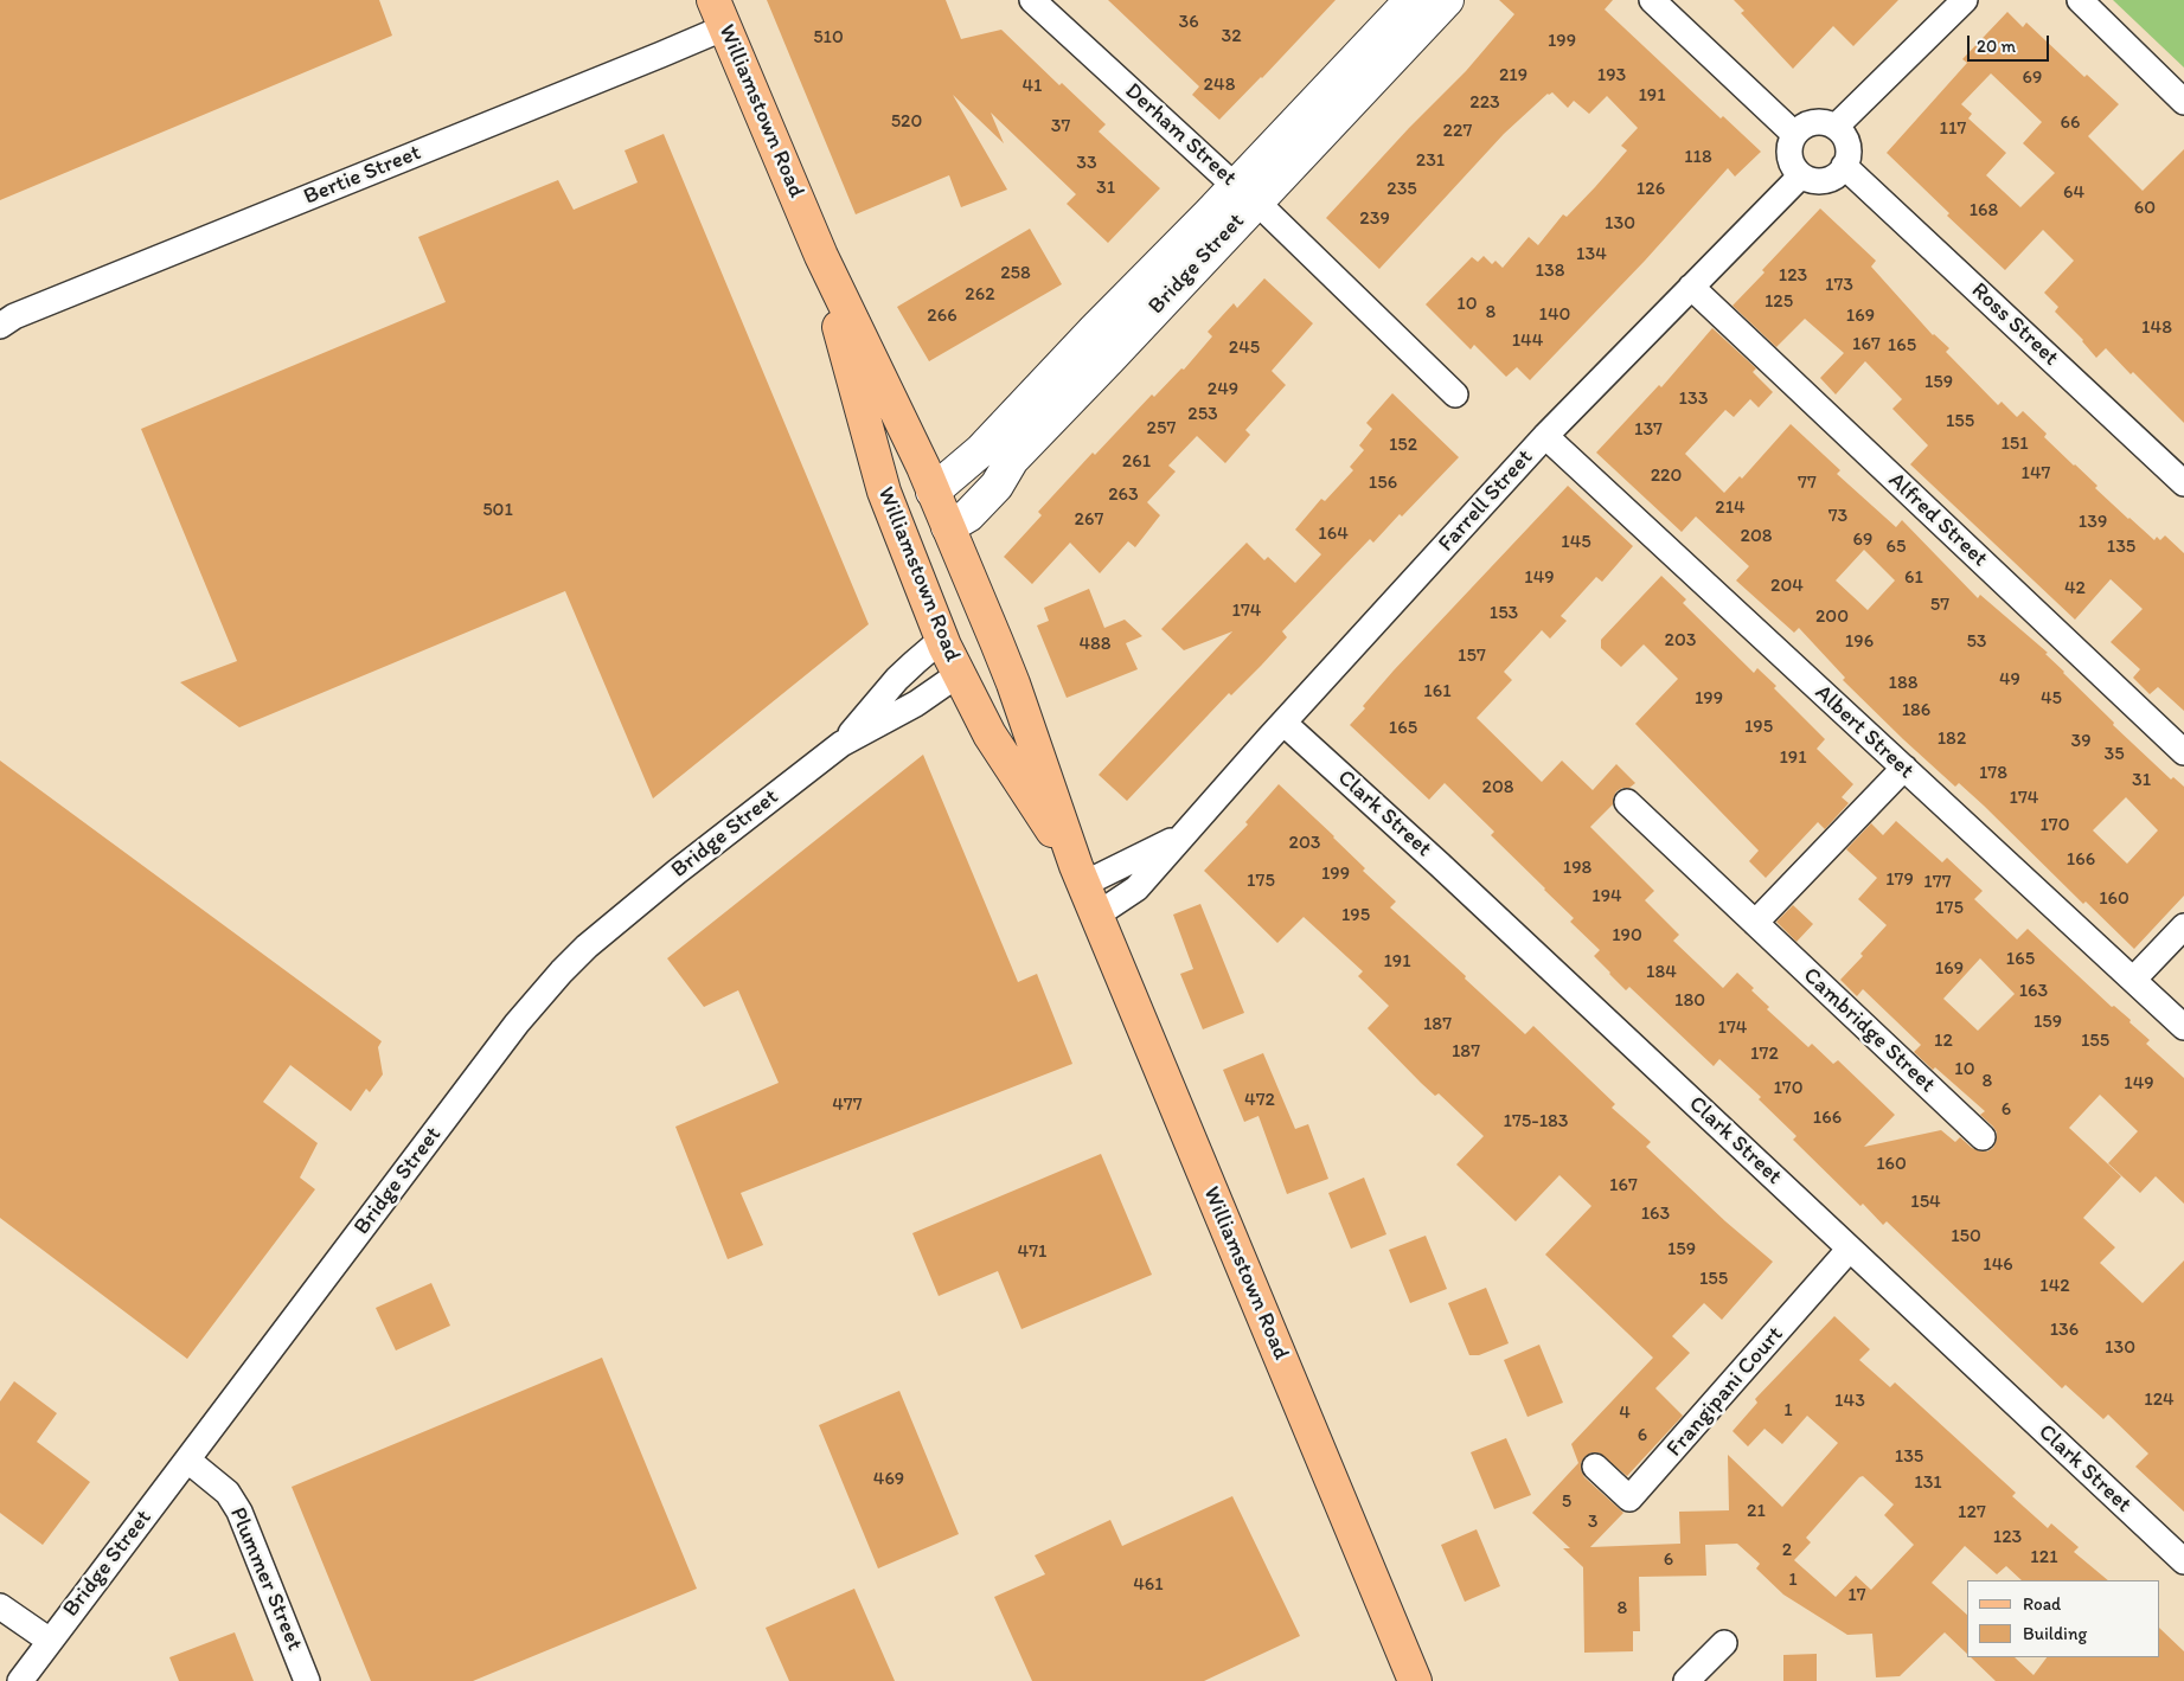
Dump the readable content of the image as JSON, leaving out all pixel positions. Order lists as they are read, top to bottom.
{
  "streets": {
    "main road": ["Williamstown Road"],
    "street": [
      "Derham Street",
      "Bertie Street",
      "Bridge Street",
      "Ross Street",
      "Farrell Street",
      "Alfred Street",
      "Albert Street",
      "Clark Street",
      "Cambridge Street",
      "Frangipani Court",
      "Plummer Street"
    ]
  },
  "crossings": [
    ["Williamstown Road", "Bertie Street"],
    ["Williamstown Road", "Bridge Street"],
    ["Williamstown Road", "Farrell Street"],
    ["Derham Street", "Bridge Street"],
    ["Bridge Street", "Plummer Street"],
    ["Ross Street", "Farrell Street"],
    ["Farrell Street", "Alfred Street"],
    ["Farrell Street", "Albert Street"],
    ["Farrell Street", "Clark Street"],
    ["Clark Street", "Frangipani Court"]
  ],
  "house_numbers": [
    "36",
    "32",
    "510",
    "199",
    "219",
    "193",
    "69",
    "248",
    "41",
    "191",
    "223",
    "520",
    "66",
    "37",
    "117",
    "227",
    "118",
    "231",
    "33",
    "31",
    "235",
    "126",
    "64",
    "60",
    "168",
    "239",
    "130",
    "134",
    "138",
    "258",
    "123",
    "173",
    "262",
    "125",
    "10",
    "8",
    "140",
    "266",
    "169",
    "148",
    "144",
    "167",
    "165",
    "245",
    "159",
    "249",
    "133",
    "253",
    "155",
    "257",
    "137",
    "151",
    "152",
    "261",
    "147",
    "220",
    "156",
    "77",
    "263",
    "214",
    "501",
    "73",
    "267",
    "139",
    "164",
    "208",
    "69",
    "145",
    "65",
    "135",
    "149",
    "61",
    "204",
    "42",
    "57",
    "174",
    "153",
    "200",
    "203",
    "196",
    "53",
    "488",
    "157",
    "49",
    "188",
    "161",
    "199",
    "45",
    "186",
    "195",
    "165",
    "182",
    "39",
    "35",
    "191",
    "178",
    "31",
    "208",
    "174",
    "170",
    "203",
    "166",
    "198",
    "199",
    "179",
    "175",
    "177",
    "194",
    "160",
    "175",
    "195",
    "190",
    "165",
    "191",
    "169",
    "184",
    "163",
    "180",
    "159",
    "187",
    "174",
    "12",
    "155",
    "187",
    "172",
    "10",
    "8",
    "149",
    "170",
    "472",
    "477",
    "6",
    "166",
    "175-183",
    "160",
    "167",
    "154",
    "163",
    "150",
    "159",
    "471",
    "146",
    "155",
    "142",
    "136",
    "130",
    "124",
    "143",
    "1",
    "4",
    "6",
    "135",
    "469",
    "131",
    "5",
    "21",
    "127",
    "3",
    "123",
    "2",
    "121",
    "6",
    "1",
    "461",
    "17",
    "8"
  ],
  "legend": ["Road", "Building"],
  "scale_bar": "20 m"
}
